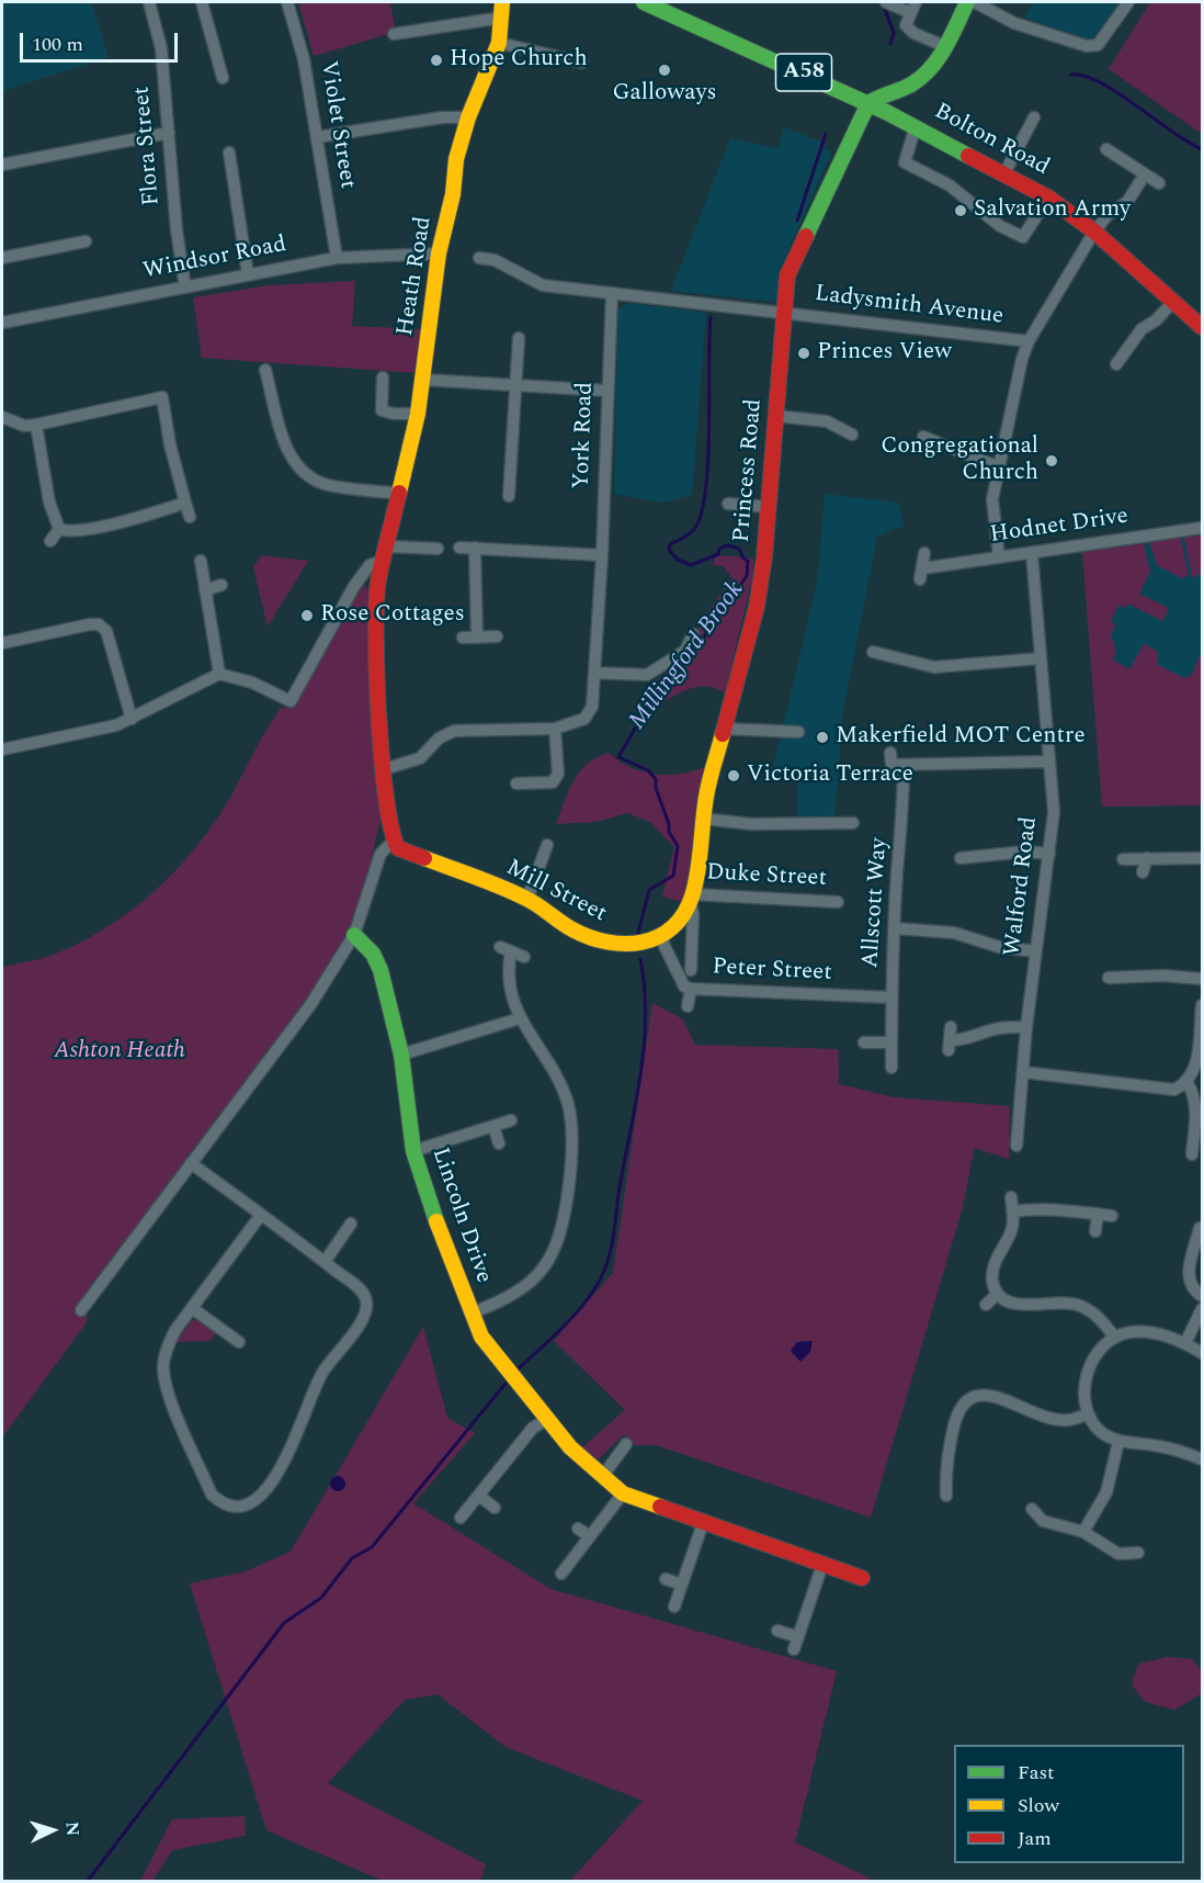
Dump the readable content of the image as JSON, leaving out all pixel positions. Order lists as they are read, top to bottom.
{
  "streets": {
    "street": [
      "A58",
      "Violet Street",
      "Bolton Road",
      "Flora Street",
      "Windsor Road",
      "Heath Road",
      "Ladysmith Avenue",
      "York Road",
      "Princess Road",
      "Hodnet Drive",
      "Duke Street",
      "Walford Road",
      "Mill Street",
      "Allscott Way",
      "Peter Street",
      "Lincoln Drive"
    ]
  },
  "crossings": [
    ["A58", "Bolton Road"],
    ["A58", "Princess Road"],
    ["Violet Street", "Windsor Road"],
    ["Flora Street", "Windsor Road"],
    ["Windsor Road", "Heath Road"],
    ["Heath Road", "York Road"],
    ["Heath Road", "Mill Street"],
    ["Ladysmith Avenue", "Princess Road"],
    ["Princess Road", "Duke Street"],
    ["Hodnet Drive", "Walford Road"],
    ["Mill Street", "Peter Street"],
    ["Allscott Way", "Peter Street"]
  ],
  "water": ["Millingford Brook"],
  "parks": ["Ashton Heath"],
  "places": [
    "Hope Church",
    "Galloways",
    "Salvation Army",
    "Princes View",
    "Congregational Church",
    "Rose Cottages",
    "Makerfield MOT Centre",
    "Victoria Terrace"
  ],
  "legend": ["Fast", "Slow", "Jam"],
  "scale_bar": "100 m",
  "north": "right"
}
